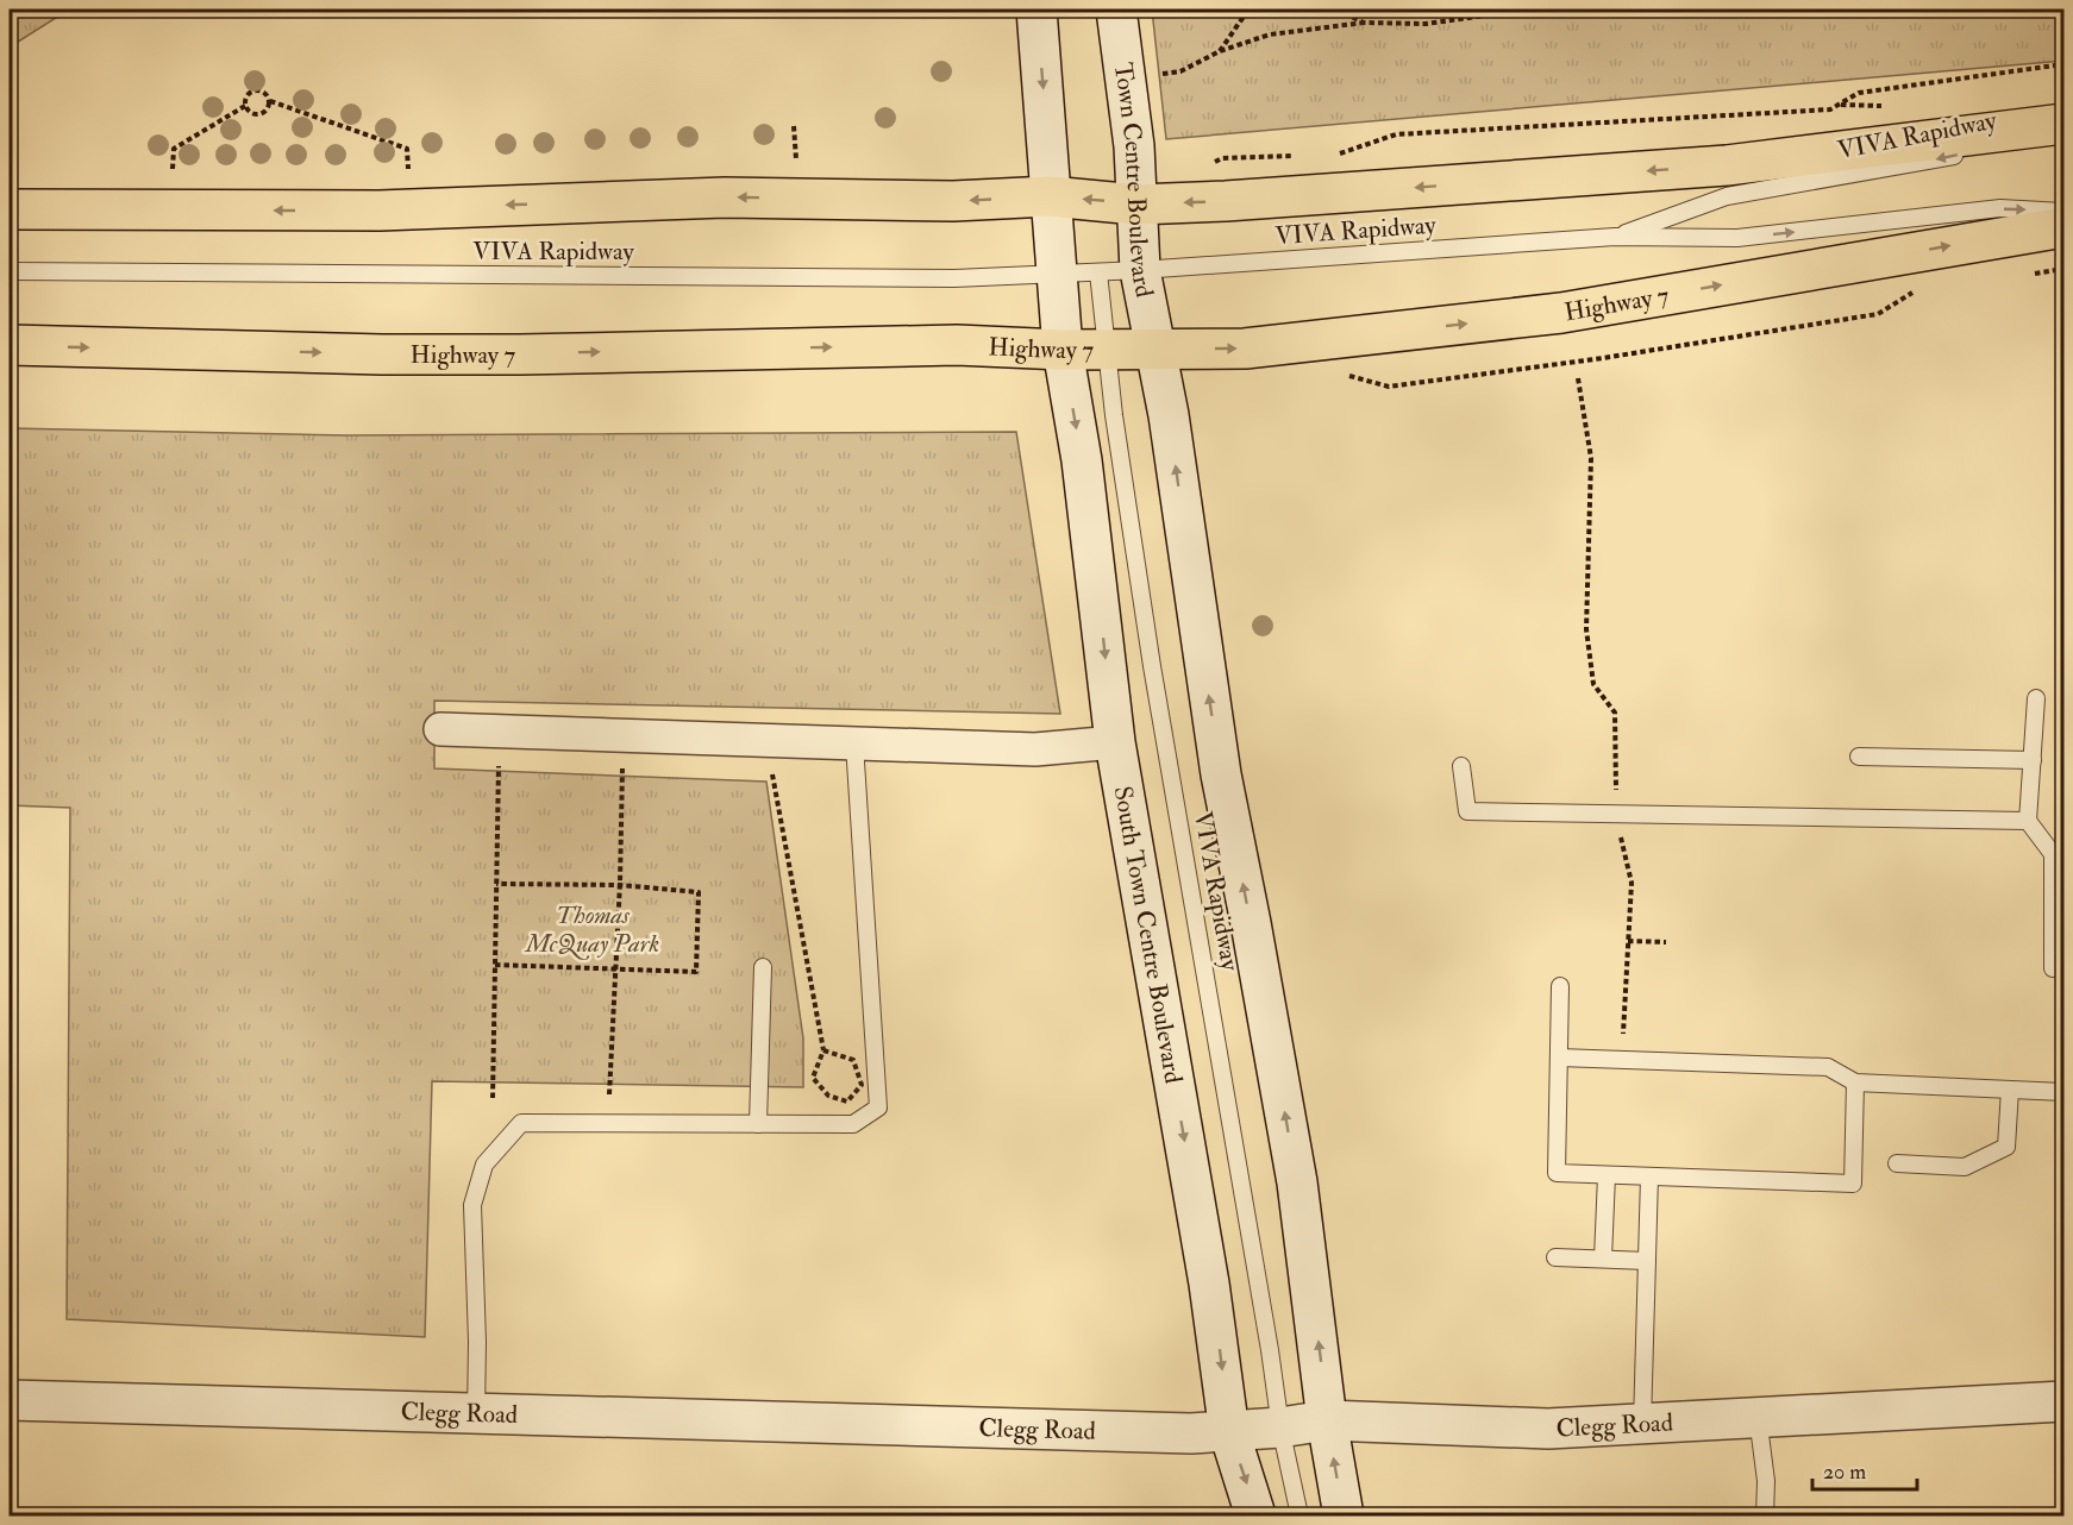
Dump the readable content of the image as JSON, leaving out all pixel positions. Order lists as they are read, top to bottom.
{
  "streets": {
    "main road": [
      "Town Centre Boulevard",
      "Highway 7",
      "South Town Centre Boulevard",
      "Clegg Road"
    ],
    "lane": ["VIVA Rapidway"]
  },
  "crossings": [
    ["VIVA Rapidway", "Town Centre Boulevard"],
    ["VIVA Rapidway", "Highway 7"],
    ["VIVA Rapidway", "Clegg Road"],
    ["Town Centre Boulevard", "Highway 7"],
    ["Highway 7", "South Town Centre Boulevard"],
    ["South Town Centre Boulevard", "Clegg Road"]
  ],
  "parks": ["Thomas McQuay Park"],
  "scale_bar": "20 m"
}
